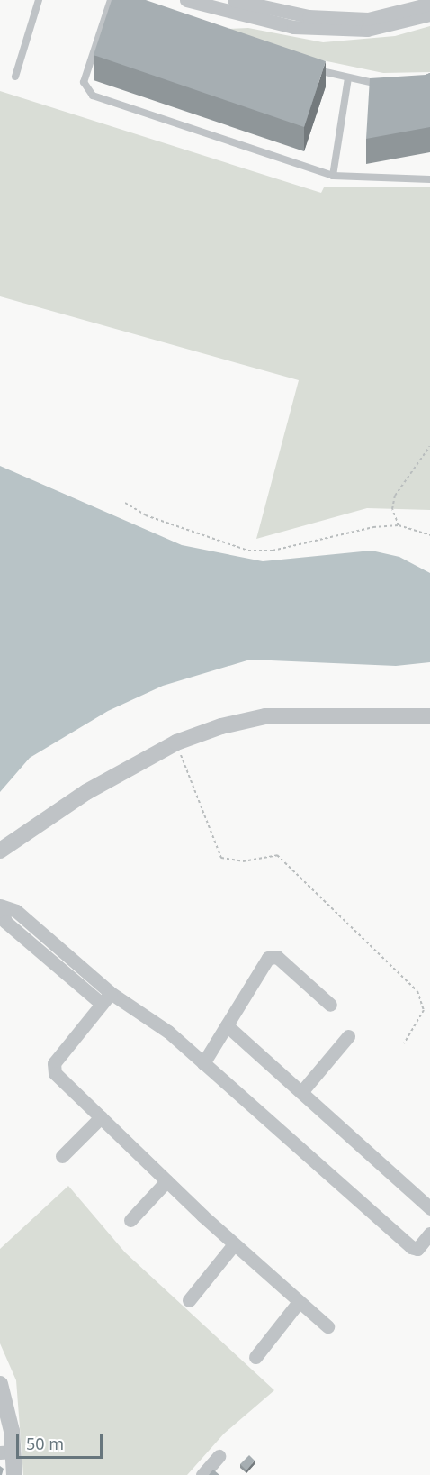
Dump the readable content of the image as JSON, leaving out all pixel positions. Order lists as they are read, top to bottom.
{
  "scale_bar": "50 m"
}
